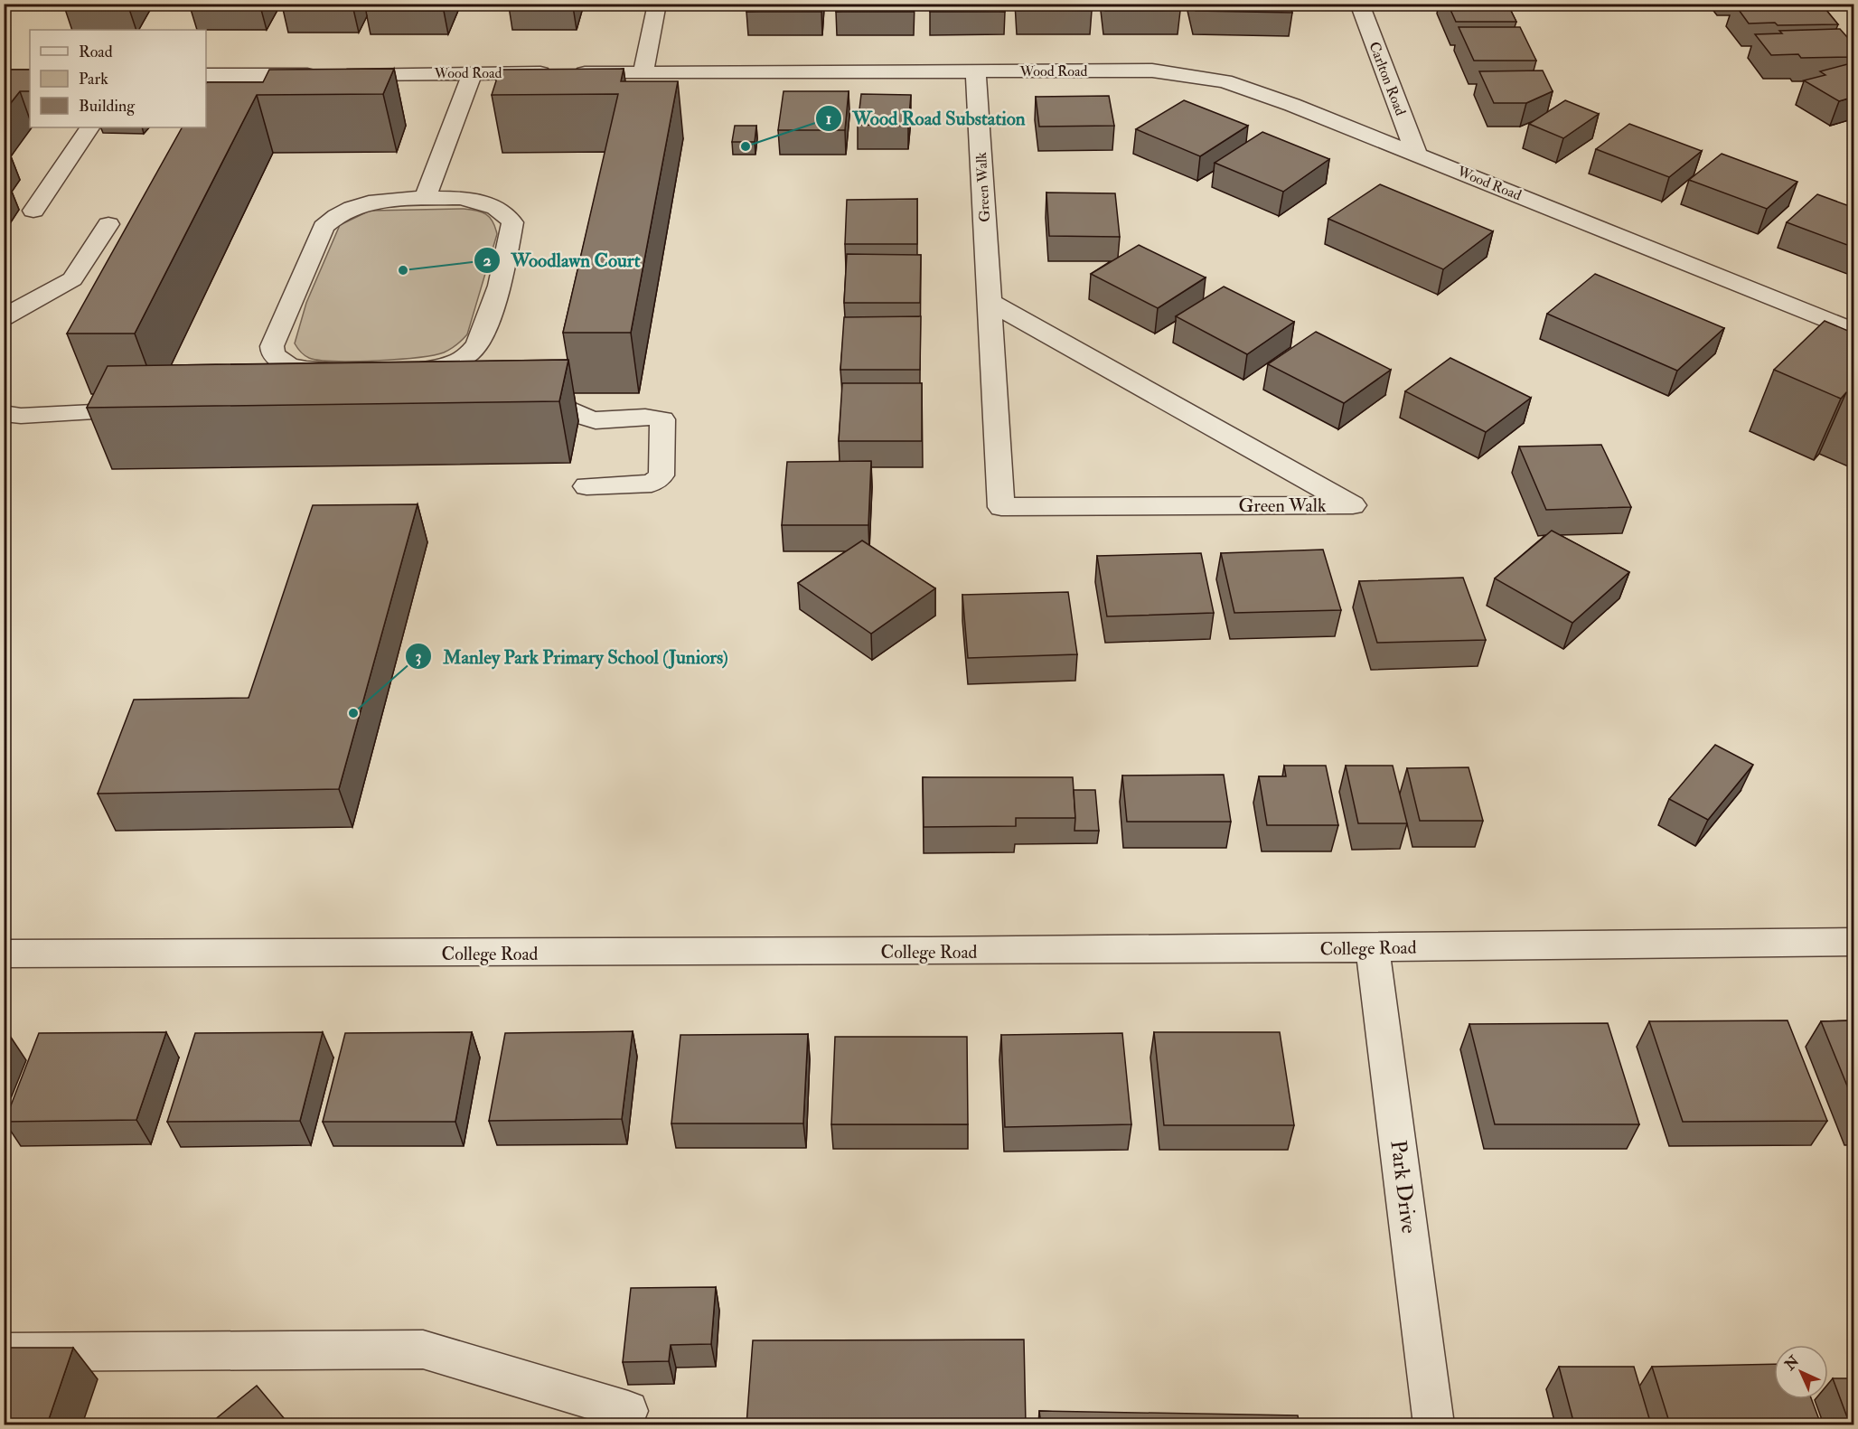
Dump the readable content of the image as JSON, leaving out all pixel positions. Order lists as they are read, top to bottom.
{
  "streets": {
    "street": [
      "Wood Road",
      "Carlton Road",
      "Green Walk",
      "College Road",
      "Park Drive"
    ]
  },
  "crossings": [
    ["Wood Road", "Carlton Road"],
    ["Wood Road", "Green Walk"],
    ["College Road", "Park Drive"]
  ],
  "places": ["Wood Road Substation", "Woodlawn Court", "Manley Park Primary School (Juniors)"],
  "legend": ["Road", "Park", "Building"],
  "north": "top left"
}
